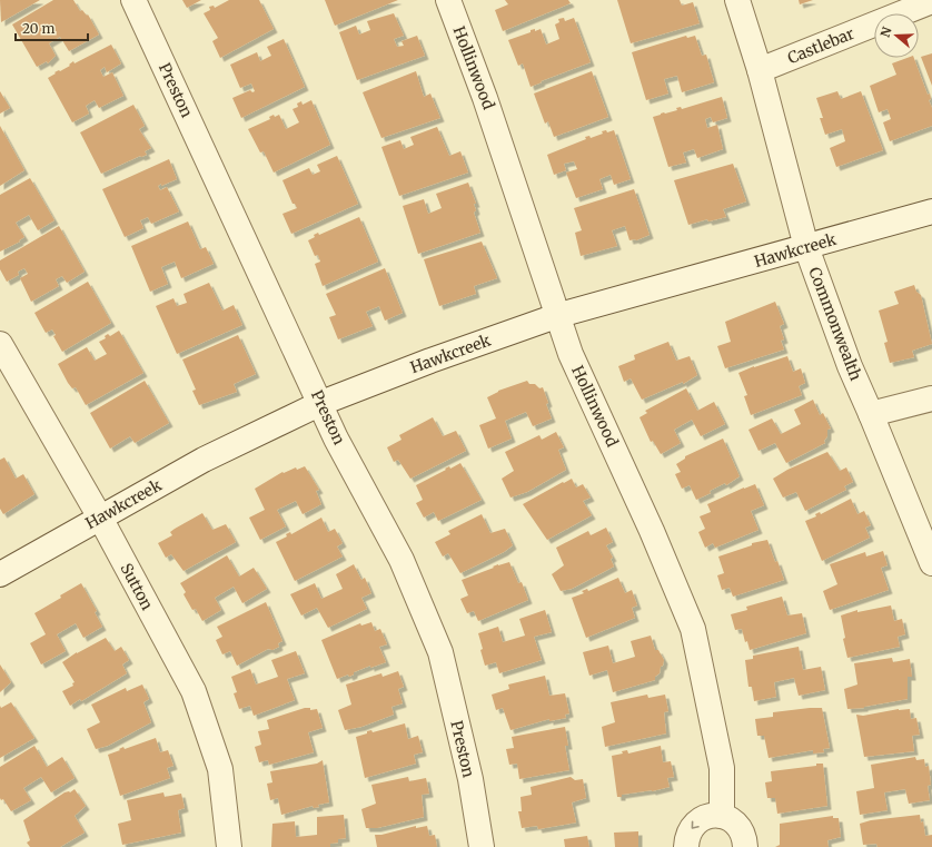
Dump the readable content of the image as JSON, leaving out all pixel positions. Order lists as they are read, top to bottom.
{
  "streets": {
    "street": [
      "Castlebar",
      "Hollinwood",
      "Preston",
      "Hawkcreek",
      "Commonwealth",
      "Sutton"
    ]
  },
  "crossings": [
    ["Castlebar", "Commonwealth"],
    ["Hollinwood", "Hawkcreek"],
    ["Preston", "Hawkcreek"],
    ["Hawkcreek", "Commonwealth"],
    ["Hawkcreek", "Sutton"]
  ],
  "scale_bar": "20 m",
  "north": "left"
}
